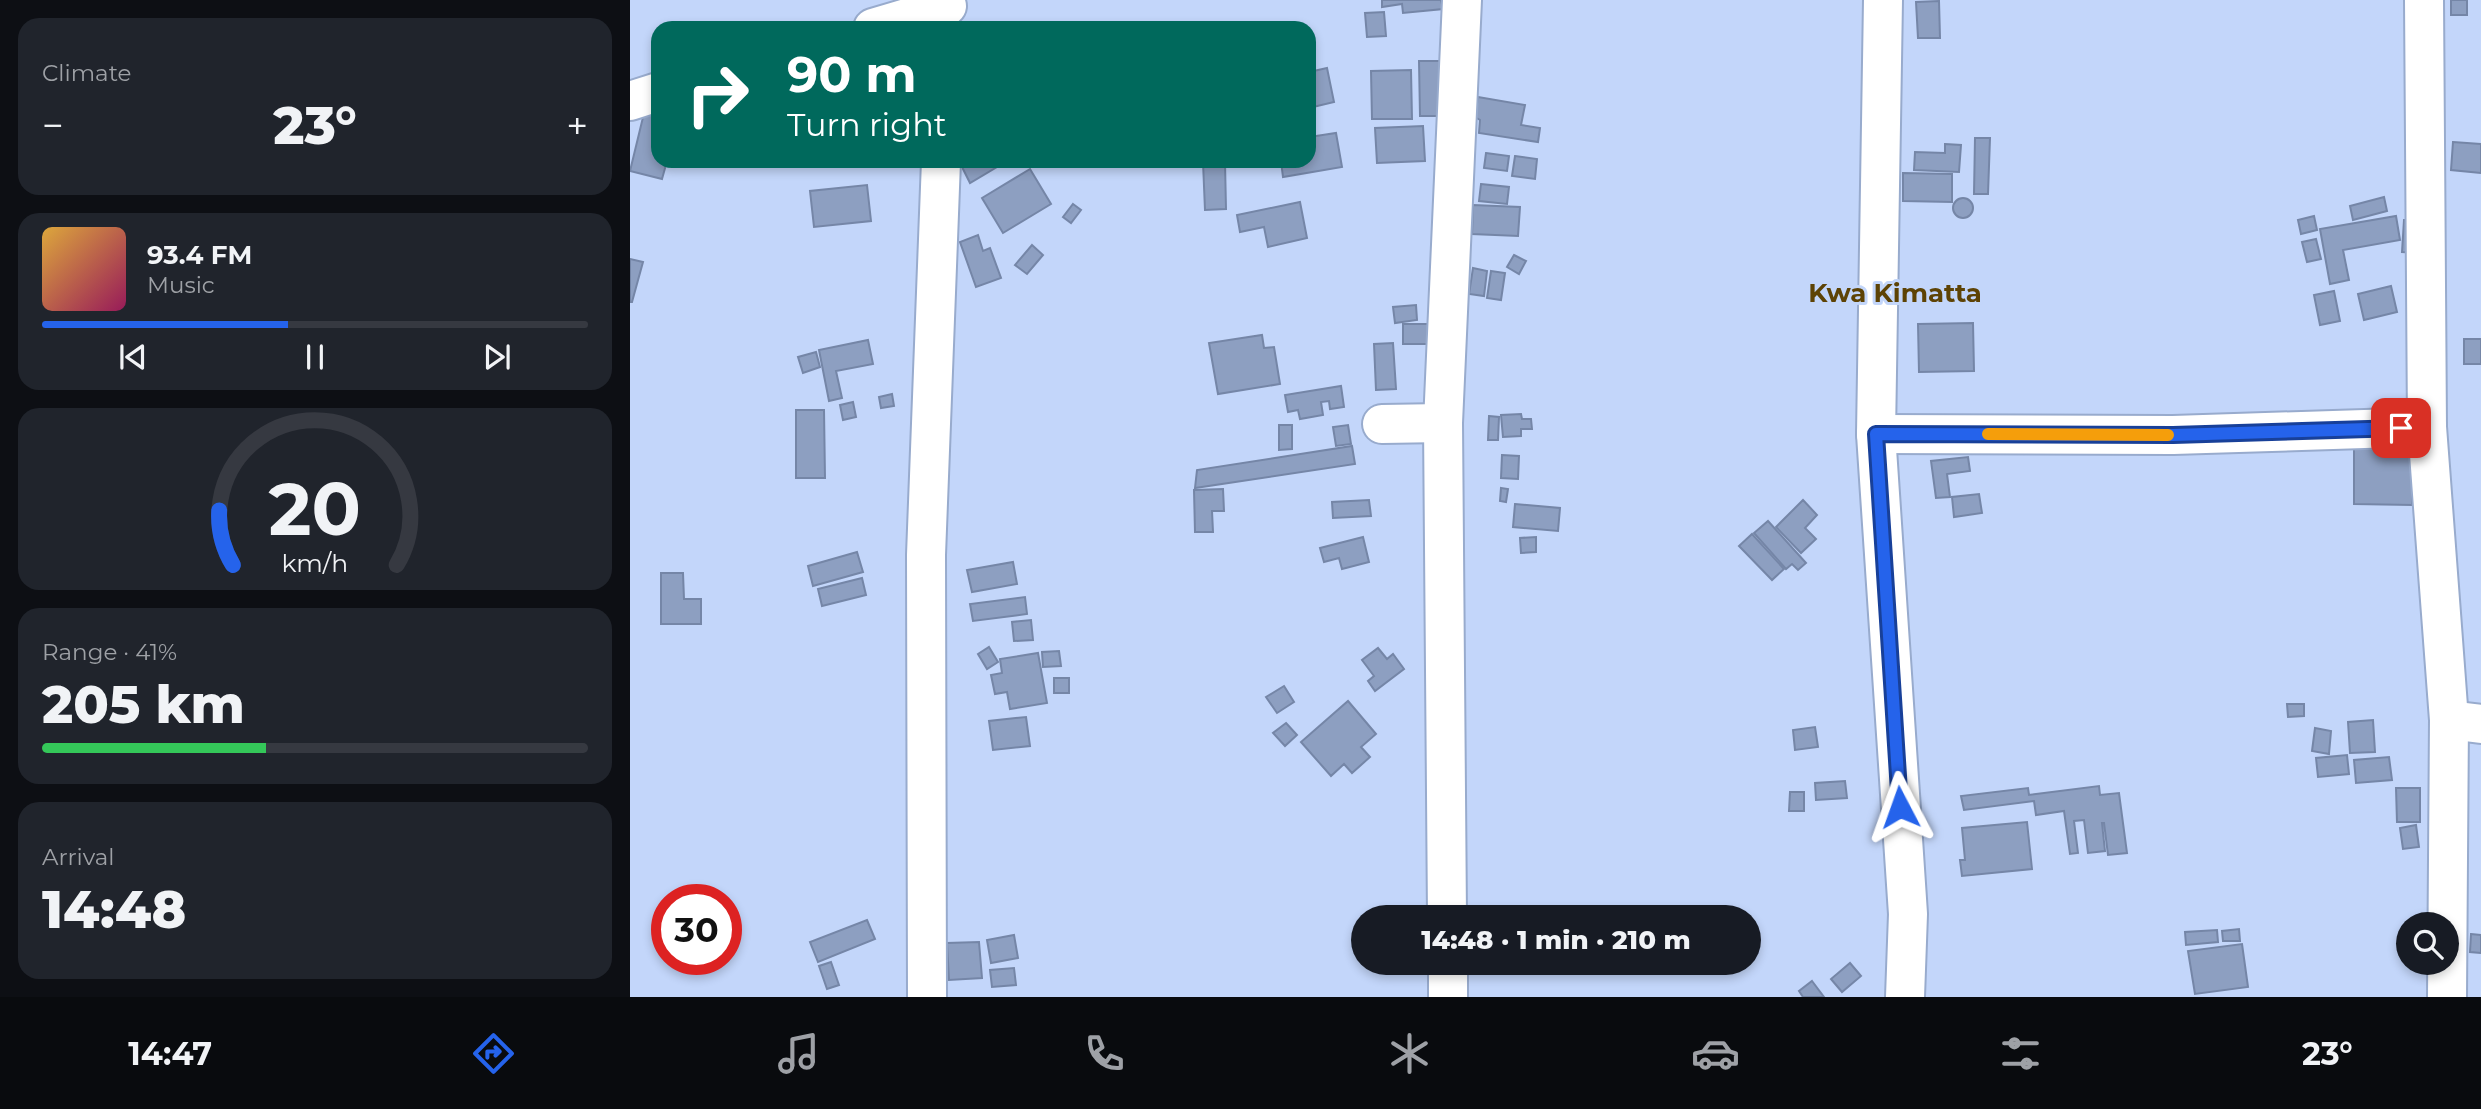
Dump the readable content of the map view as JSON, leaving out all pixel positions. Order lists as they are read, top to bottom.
{
  "districts": ["Kwa Kimatta"],
  "page": {
    "tile": [
      "Climate",
      ["Range · 41%", "205 km"],
      ["Arrival", "14:48"]
    ],
    "turn": ["90 m", "Turn right"],
    "heat": ["−", "23°", "+"],
    "song": ["93.4 FM", "Music"],
    "limit": "30",
    "trip": "14:48 · 1 min · 210 m",
    "tabs": ["14:47", "23°"],
    "gauge": ["20", "km/h"]
  }
}
